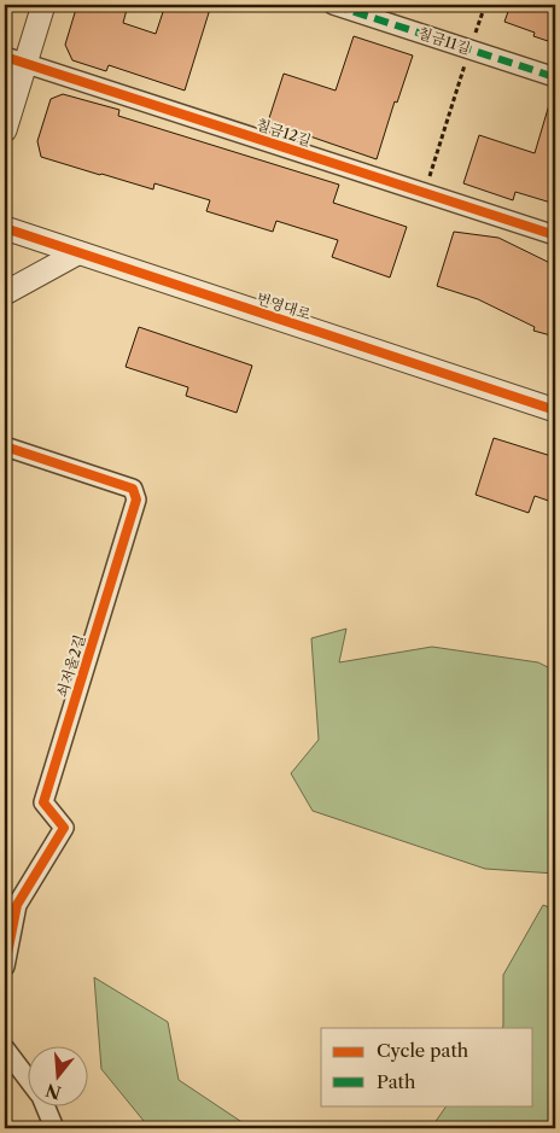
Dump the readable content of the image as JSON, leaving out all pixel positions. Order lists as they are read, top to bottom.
{
  "streets": {
    "street": [
      "칠금11길",
      "칠금12길",
      "번영대로",
      "쇠저울2길"
    ]
  },
  "legend": ["Cycle path", "Path"],
  "north": "bottom"
}
